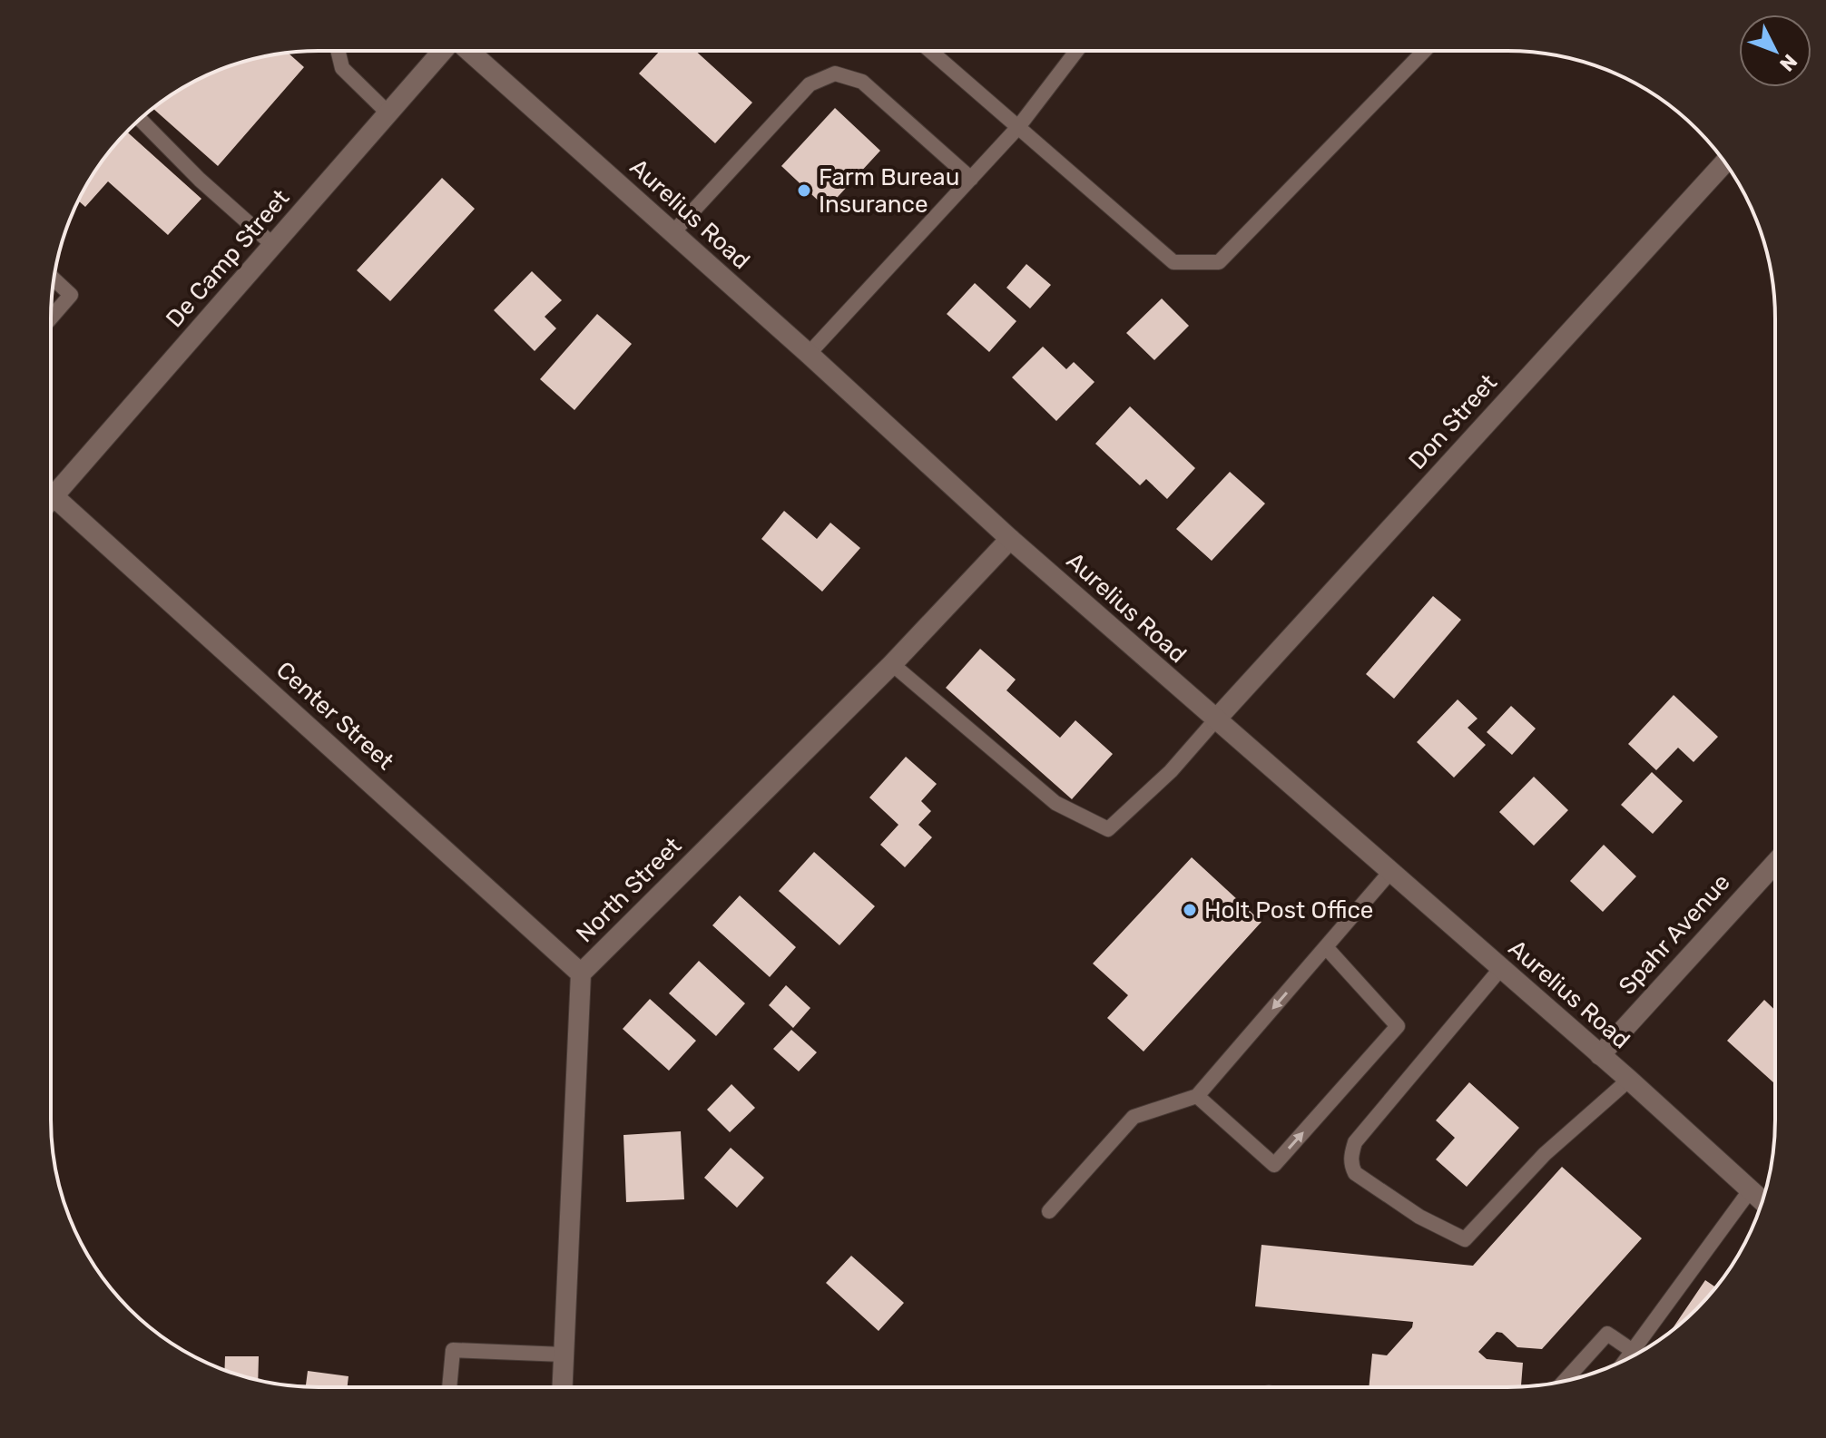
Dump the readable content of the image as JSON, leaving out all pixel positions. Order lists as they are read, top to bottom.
{
  "streets": {
    "street": [
      "Aurelius Road",
      "De Camp Street",
      "Don Street",
      "Center Street",
      "North Street",
      "Spahr Avenue"
    ]
  },
  "crossings": [
    ["Aurelius Road", "Don Street"],
    ["Aurelius Road", "North Street"],
    ["Aurelius Road", "Spahr Avenue"],
    ["De Camp Street", "Center Street"],
    ["Center Street", "North Street"]
  ],
  "places": ["Farm Bureau Insurance", "Holt Post Office"],
  "north": "bottom right"
}
